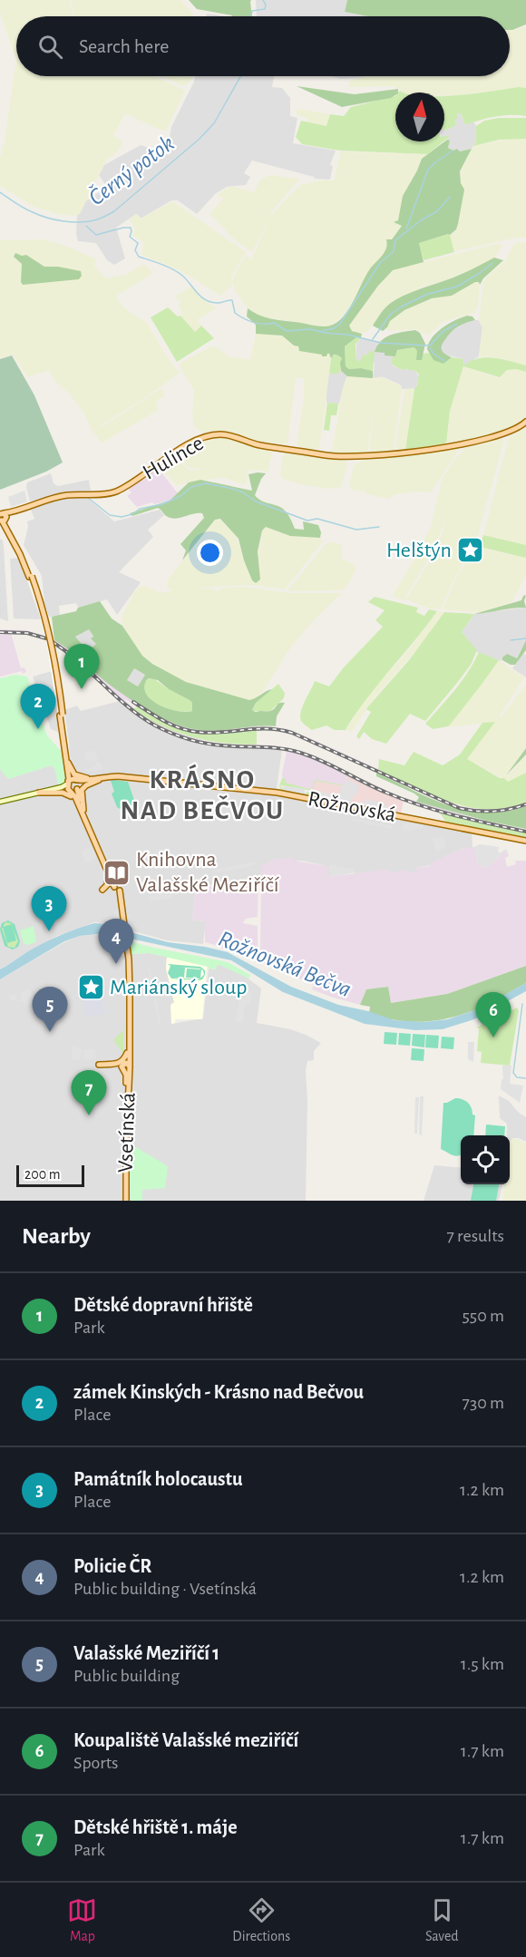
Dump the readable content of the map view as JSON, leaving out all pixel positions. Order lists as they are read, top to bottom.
{
  "streets": {
    "main road": ["Hulince", "Rožnovská", "Vsetínská"]
  },
  "districts": ["KRÁSNO NAD BEČVOU"],
  "water": ["Černý potok", "Rožnovská Bečva"],
  "places": {
    "place": ["Helštýn", "Mariánský sloup"],
    "library": ["Knihovna Valašské Meziříčí"]
  },
  "scale_bar": "200 m",
  "north": "top",
  "page": {
    "search": "Search here",
    "pins": [
      "1",
      "2",
      "3",
      "4",
      "5",
      "6",
      "7"
    ],
    "scale": "200 m",
    "heading": ["Nearby", "7 results"],
    "list": [
      {
        "mark": "1",
        "name": "Dětské dopravní hřiště",
        "note": "Park",
        "value": "550 m"
      },
      {
        "mark": "2",
        "name": "zámek Kinských - Krásno nad Bečvou",
        "note": "Place",
        "value": "730 m"
      },
      {
        "mark": "3",
        "name": "Památník holocaustu",
        "note": "Place",
        "value": "1.2 km"
      },
      {
        "mark": "4",
        "name": "Policie ČR",
        "note": "Public building · Vsetínská",
        "value": "1.2 km"
      },
      {
        "mark": "5",
        "name": "Valašské Meziříčí 1",
        "note": "Public building",
        "value": "1.5 km"
      },
      {
        "mark": "6",
        "name": "Koupaliště Valašské meziříčí",
        "note": "Sports",
        "value": "1.7 km"
      },
      {
        "mark": "7",
        "name": "Dětské hřiště 1. máje",
        "note": "Park",
        "value": "1.7 km"
      }
    ],
    "nav": ["Map", "Directions", "Saved"]
  }
}
